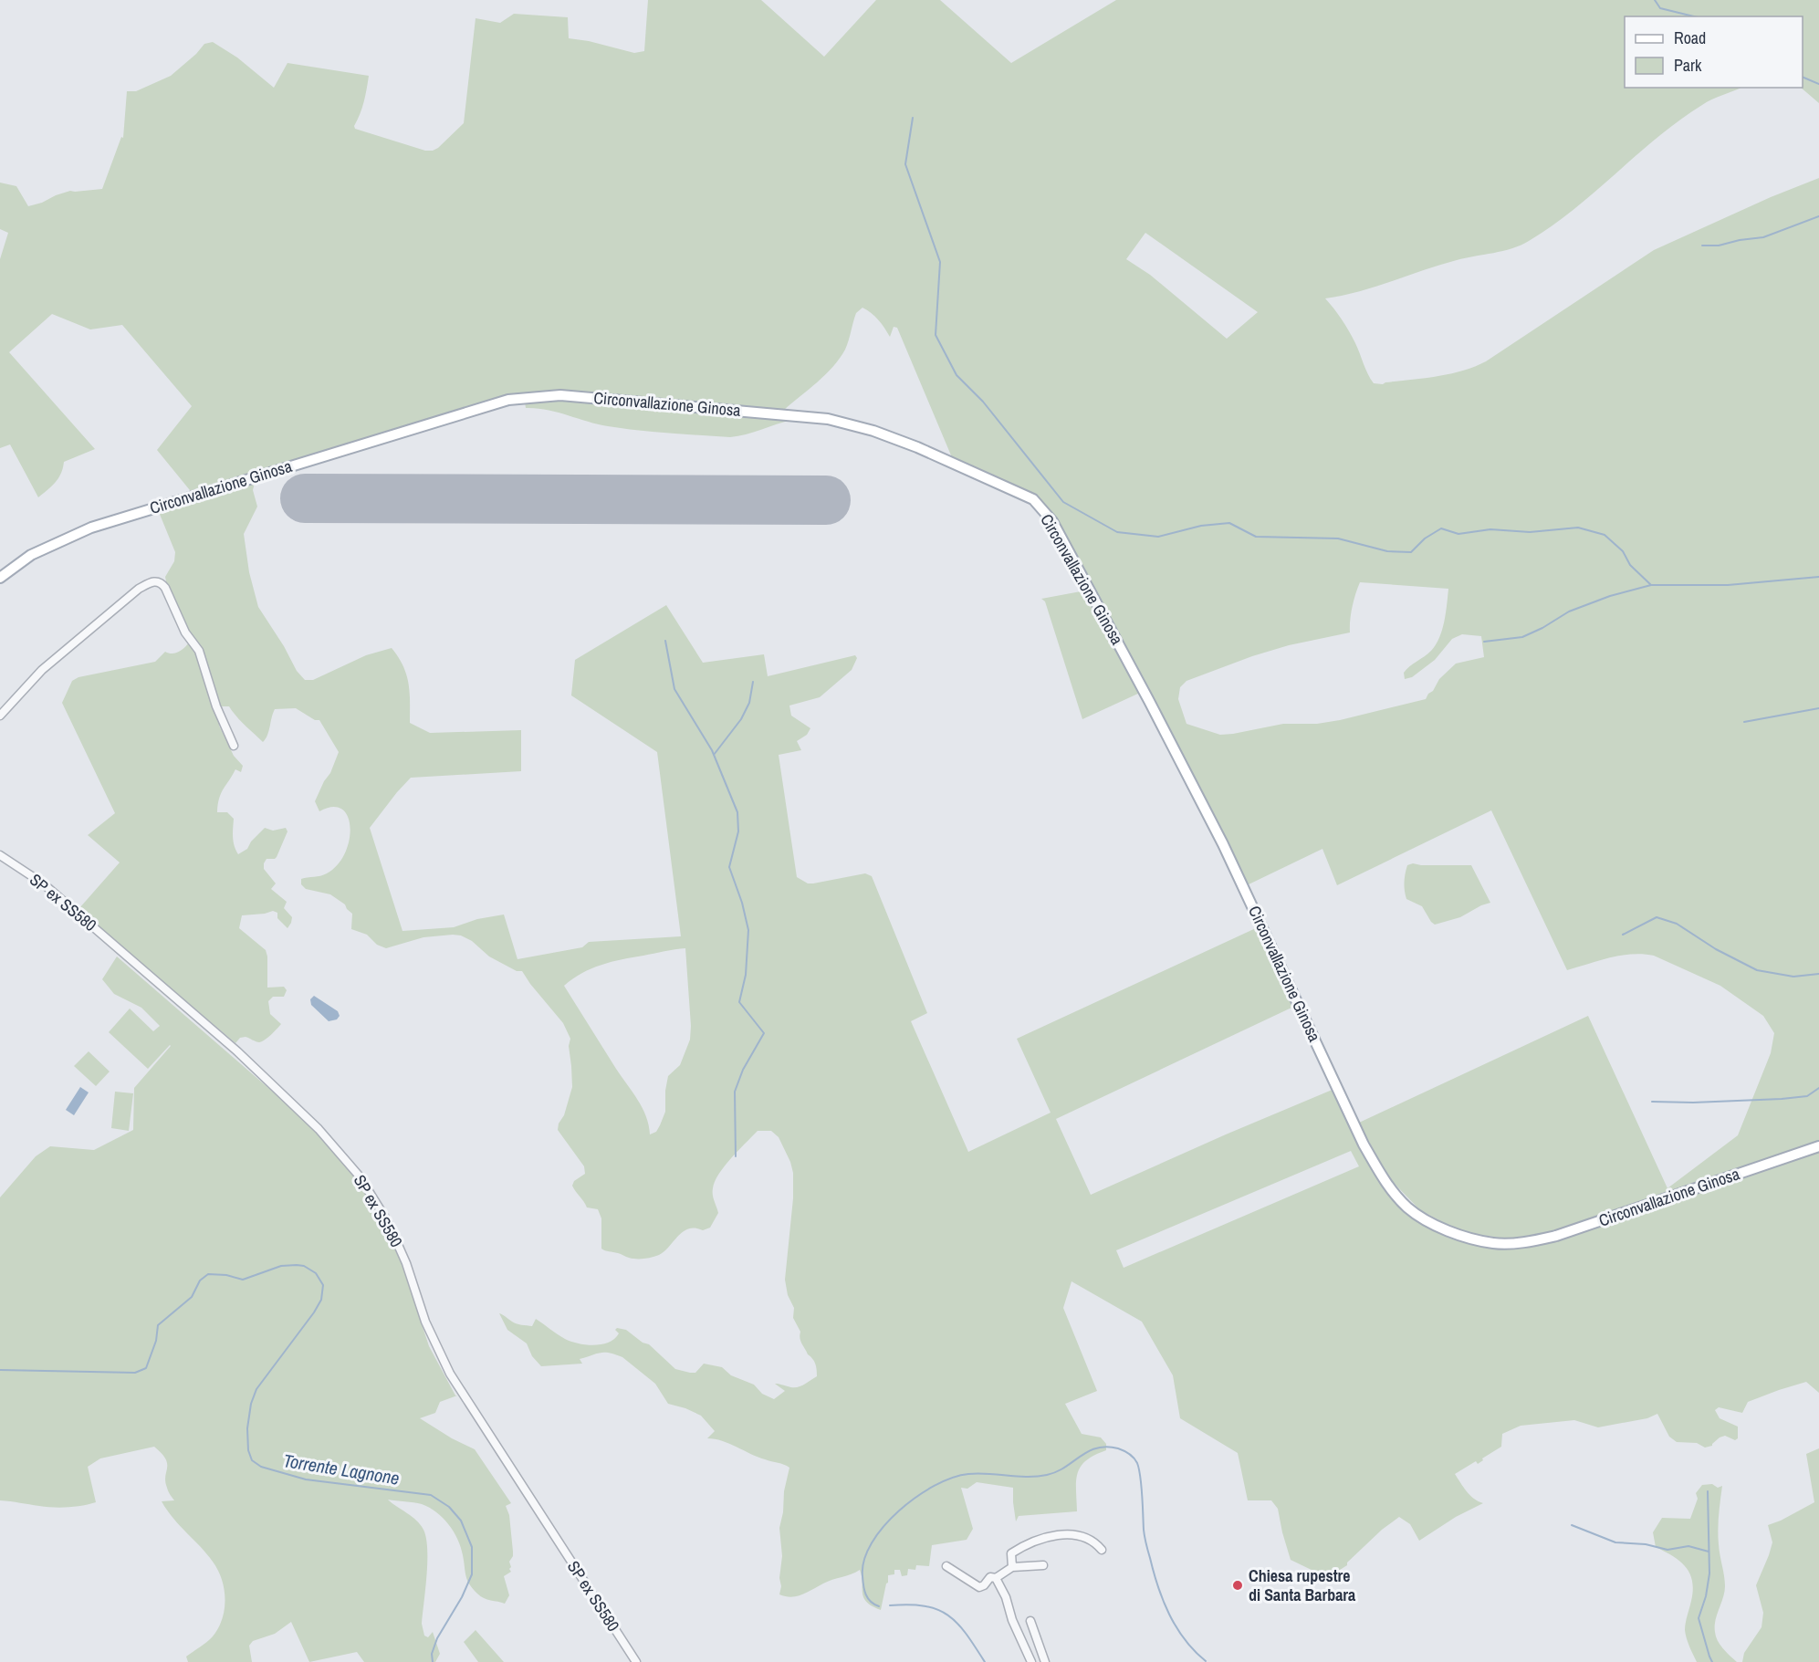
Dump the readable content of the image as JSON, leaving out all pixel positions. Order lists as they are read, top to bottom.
{
  "streets": {
    "main road": ["Circonvallazione Ginosa"],
    "street": ["SP ex SS580"]
  },
  "water": ["Torrente Lagnone"],
  "places": ["Chiesa rupestre di Santa Barbara"],
  "legend": ["Road", "Park"]
}
